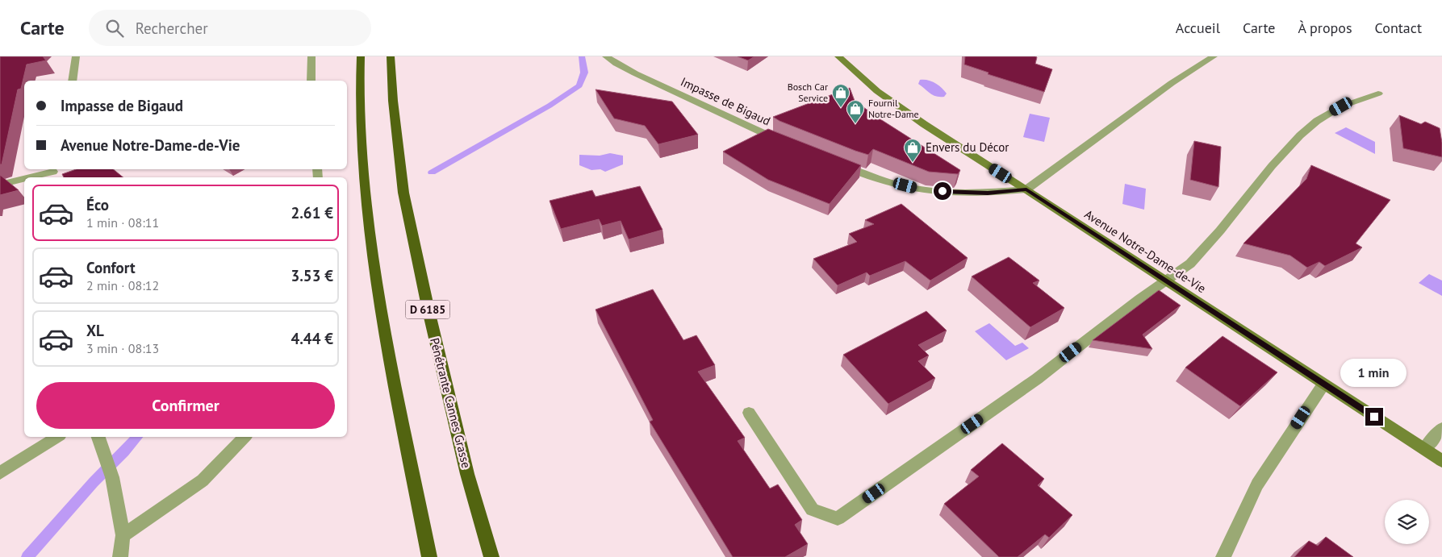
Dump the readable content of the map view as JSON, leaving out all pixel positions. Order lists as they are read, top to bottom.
{
  "streets": {
    "highway": ["D 6185", "Pénétrante Cannes Grasse"],
    "main road": ["Avenue Notre-Dame-de-Vie"],
    "street": ["Impasse de Bigaud"]
  },
  "places": {
    "shop": ["Bosch Car Service", "Fournil Notre-Dame", "Envers du Décor"]
  },
  "page": {
    "header": "Carte",
    "search": "Rechercher",
    "nav": [
      "Accueil",
      "Carte",
      "À propos",
      "Contact"
    ],
    "banner": ["Impasse de Bigaud", "Avenue Notre-Dame-de-Vie"],
    "list": [
      {
        "name": "Éco",
        "note": "1 min · 08:11",
        "value": "2.61 €"
      },
      {
        "name": "Confort",
        "note": "2 min · 08:12",
        "value": "3.53 €"
      },
      {
        "name": "XL",
        "note": "3 min · 08:13",
        "value": "4.44 €"
      }
    ],
    "bubble": "1 min",
    "buttons": "Confirmer"
  }
}
